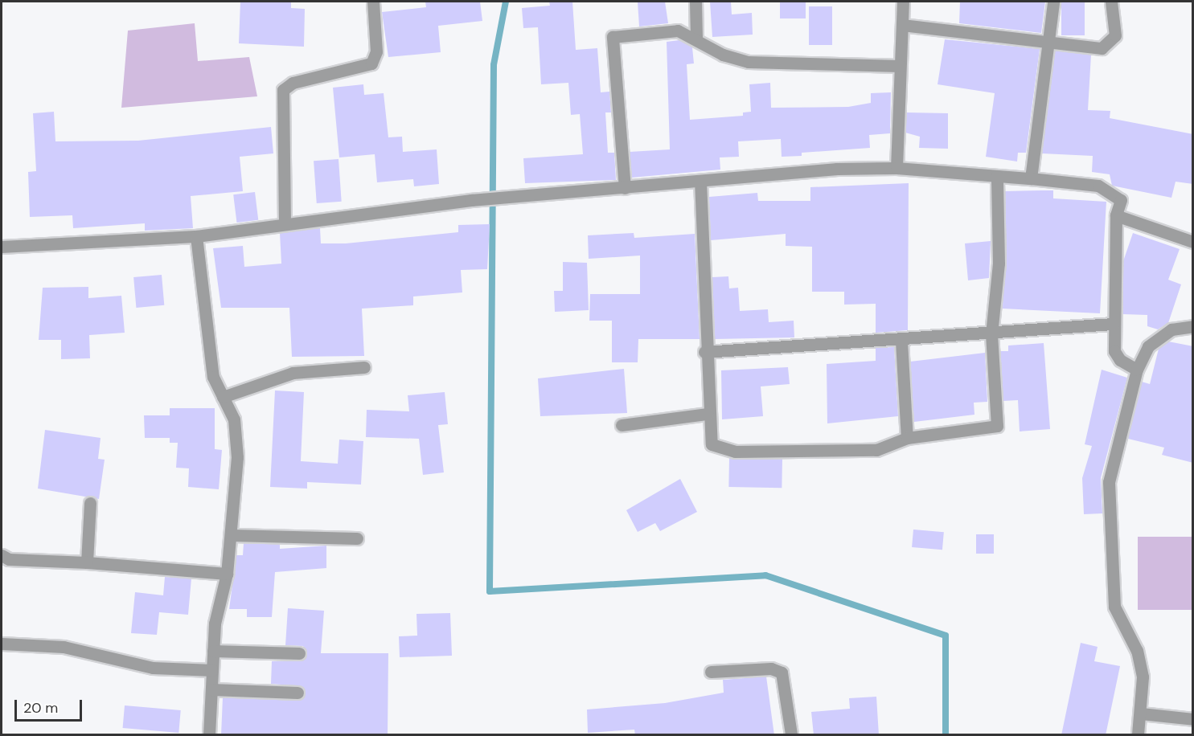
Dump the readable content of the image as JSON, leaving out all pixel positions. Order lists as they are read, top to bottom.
{
  "scale_bar": "20 m"
}
